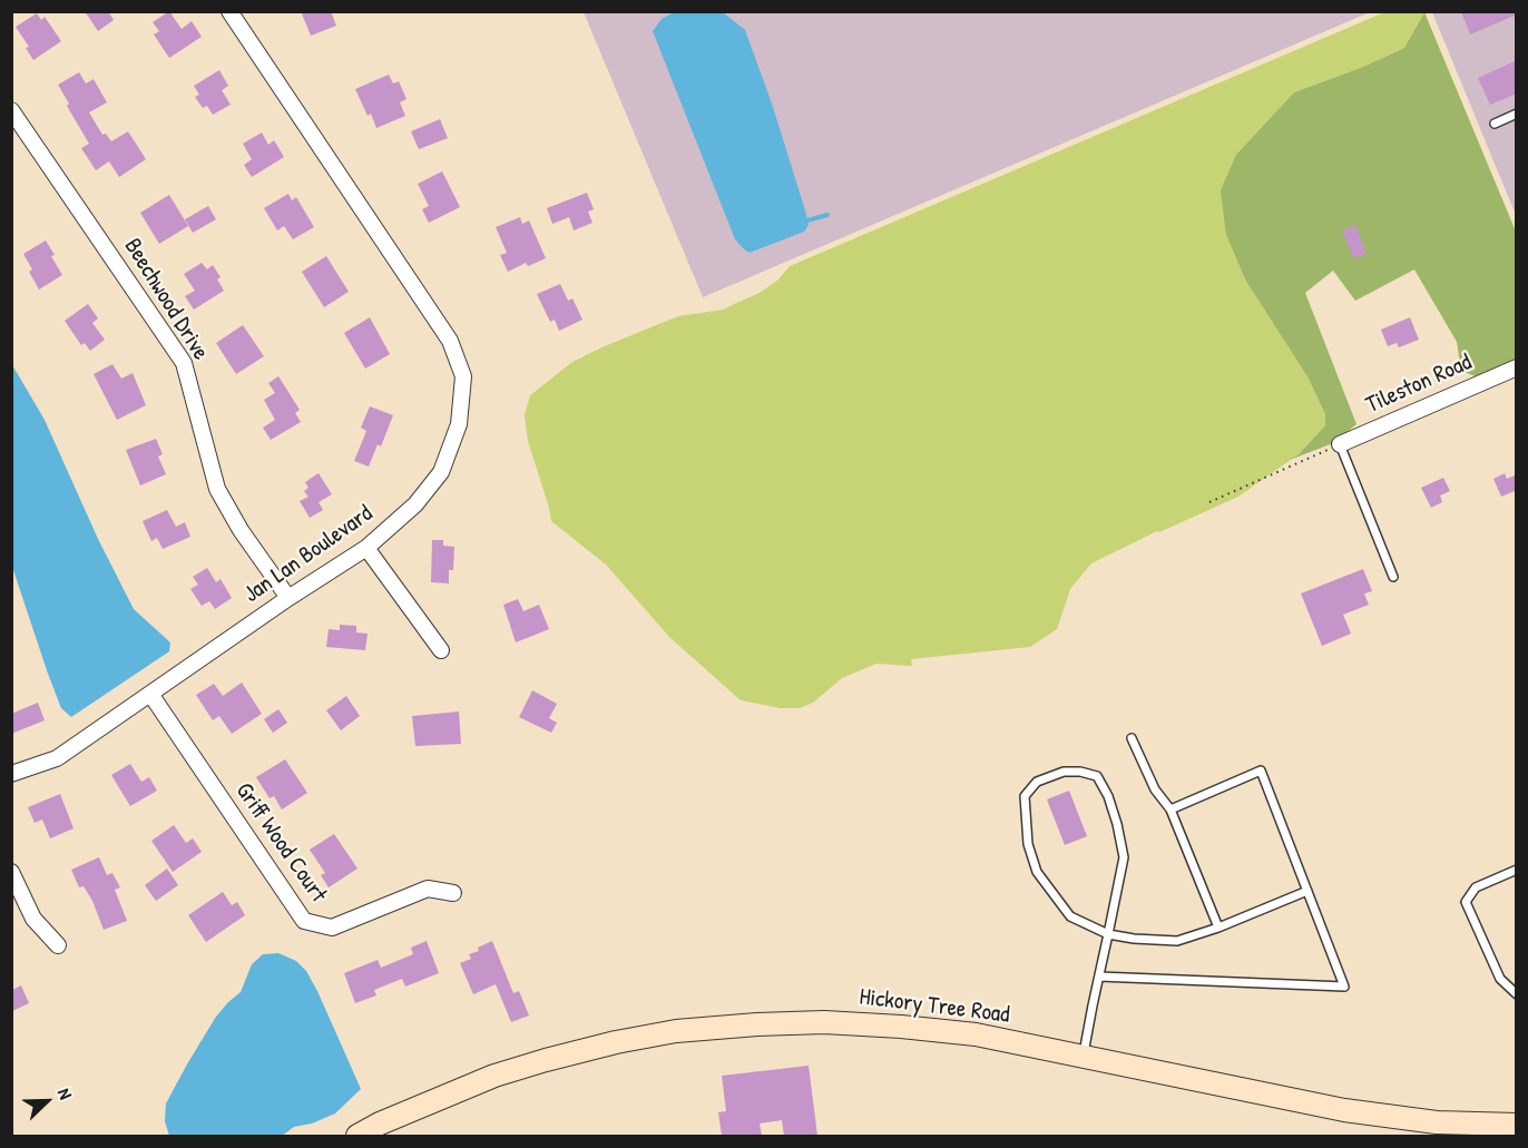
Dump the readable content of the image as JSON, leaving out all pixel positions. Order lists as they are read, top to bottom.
{
  "streets": {
    "street": [
      "Beechwood Drive",
      "Tileston Road",
      "Jan Lan Boulevard",
      "Griff Wood Court",
      "Hickory Tree Road"
    ]
  },
  "crossings": [
    ["Beechwood Drive", "Jan Lan Boulevard"],
    ["Jan Lan Boulevard", "Griff Wood Court"]
  ],
  "north": "top right"
}
